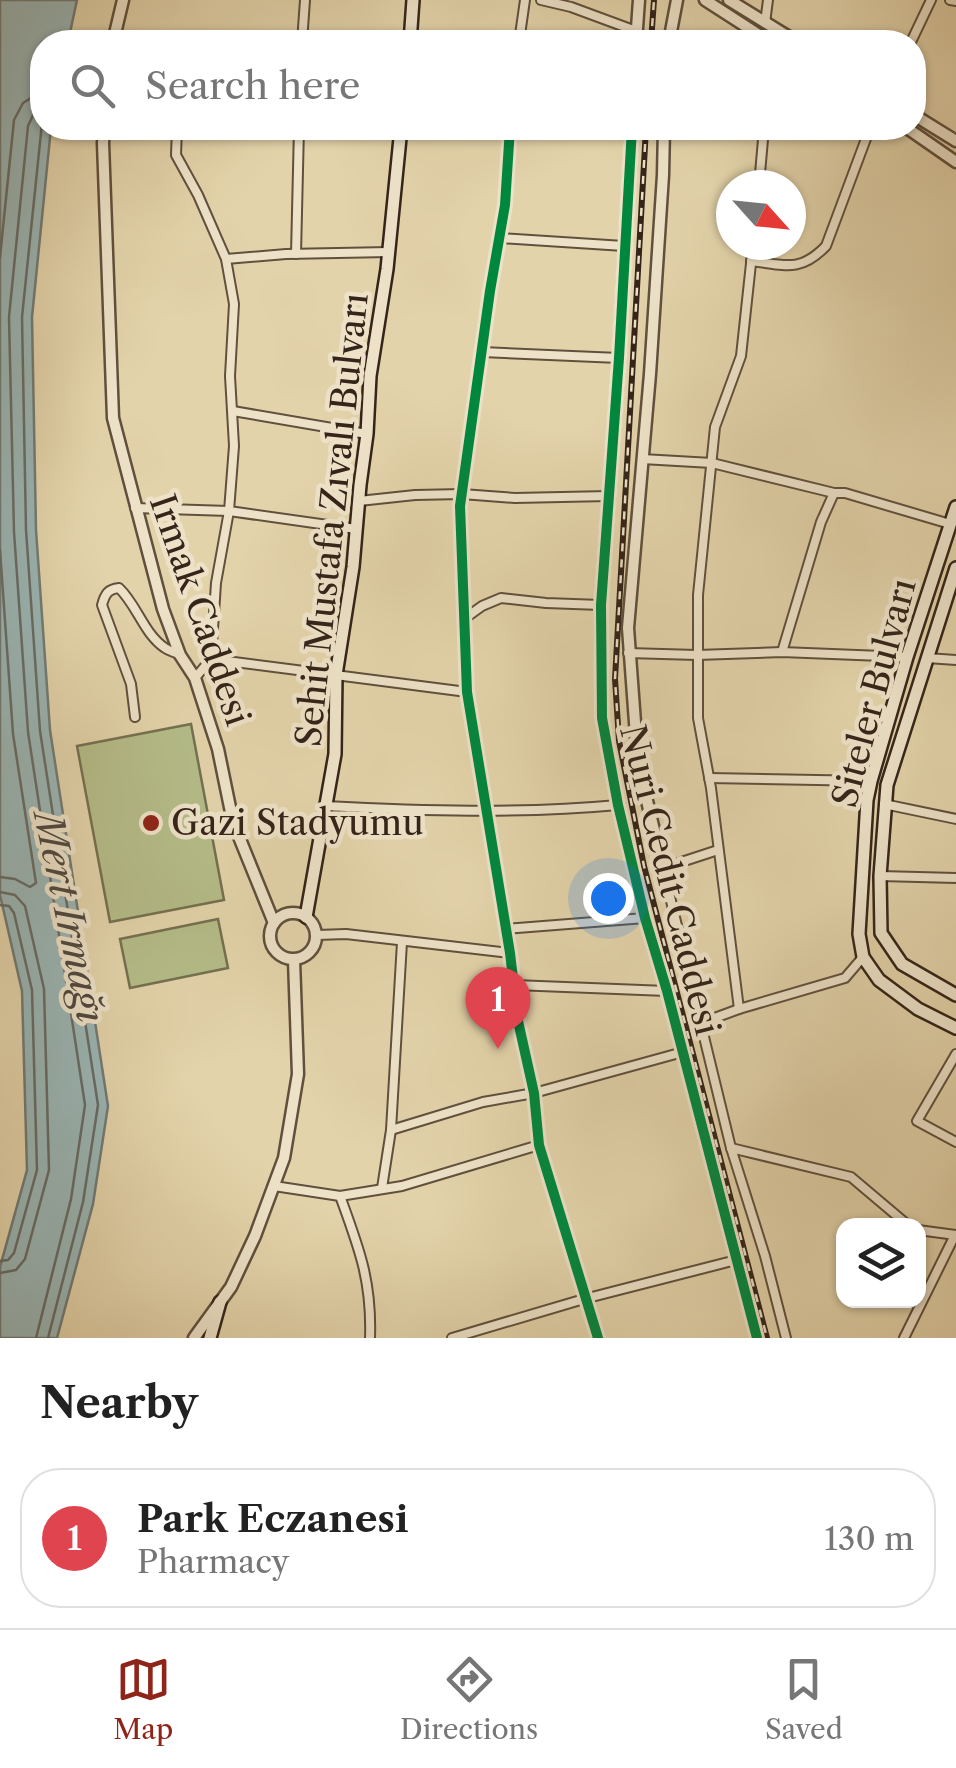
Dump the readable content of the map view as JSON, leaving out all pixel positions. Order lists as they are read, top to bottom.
{
  "streets": {
    "main road": ["Sehit Mustafa Zıvalı Bulvarı", "Siteler Bulvarı"],
    "street": ["Irmak Caddesi", "Nuri Cedit Caddesi"]
  },
  "crossings": [
    ["Sehit Mustafa Zıvalı Bulvarı", "Irmak Caddesi"]
  ],
  "water": ["Mert Irmağı"],
  "places": ["Gazi Stadyumu"],
  "north": "bottom right",
  "page": {
    "search": "Search here",
    "pins": "1",
    "heading": "Nearby",
    "list": [
      {
        "mark": "1",
        "name": "Park Eczanesi",
        "note": "Pharmacy",
        "value": "130 m"
      }
    ],
    "nav": ["Map", "Directions", "Saved"]
  }
}
